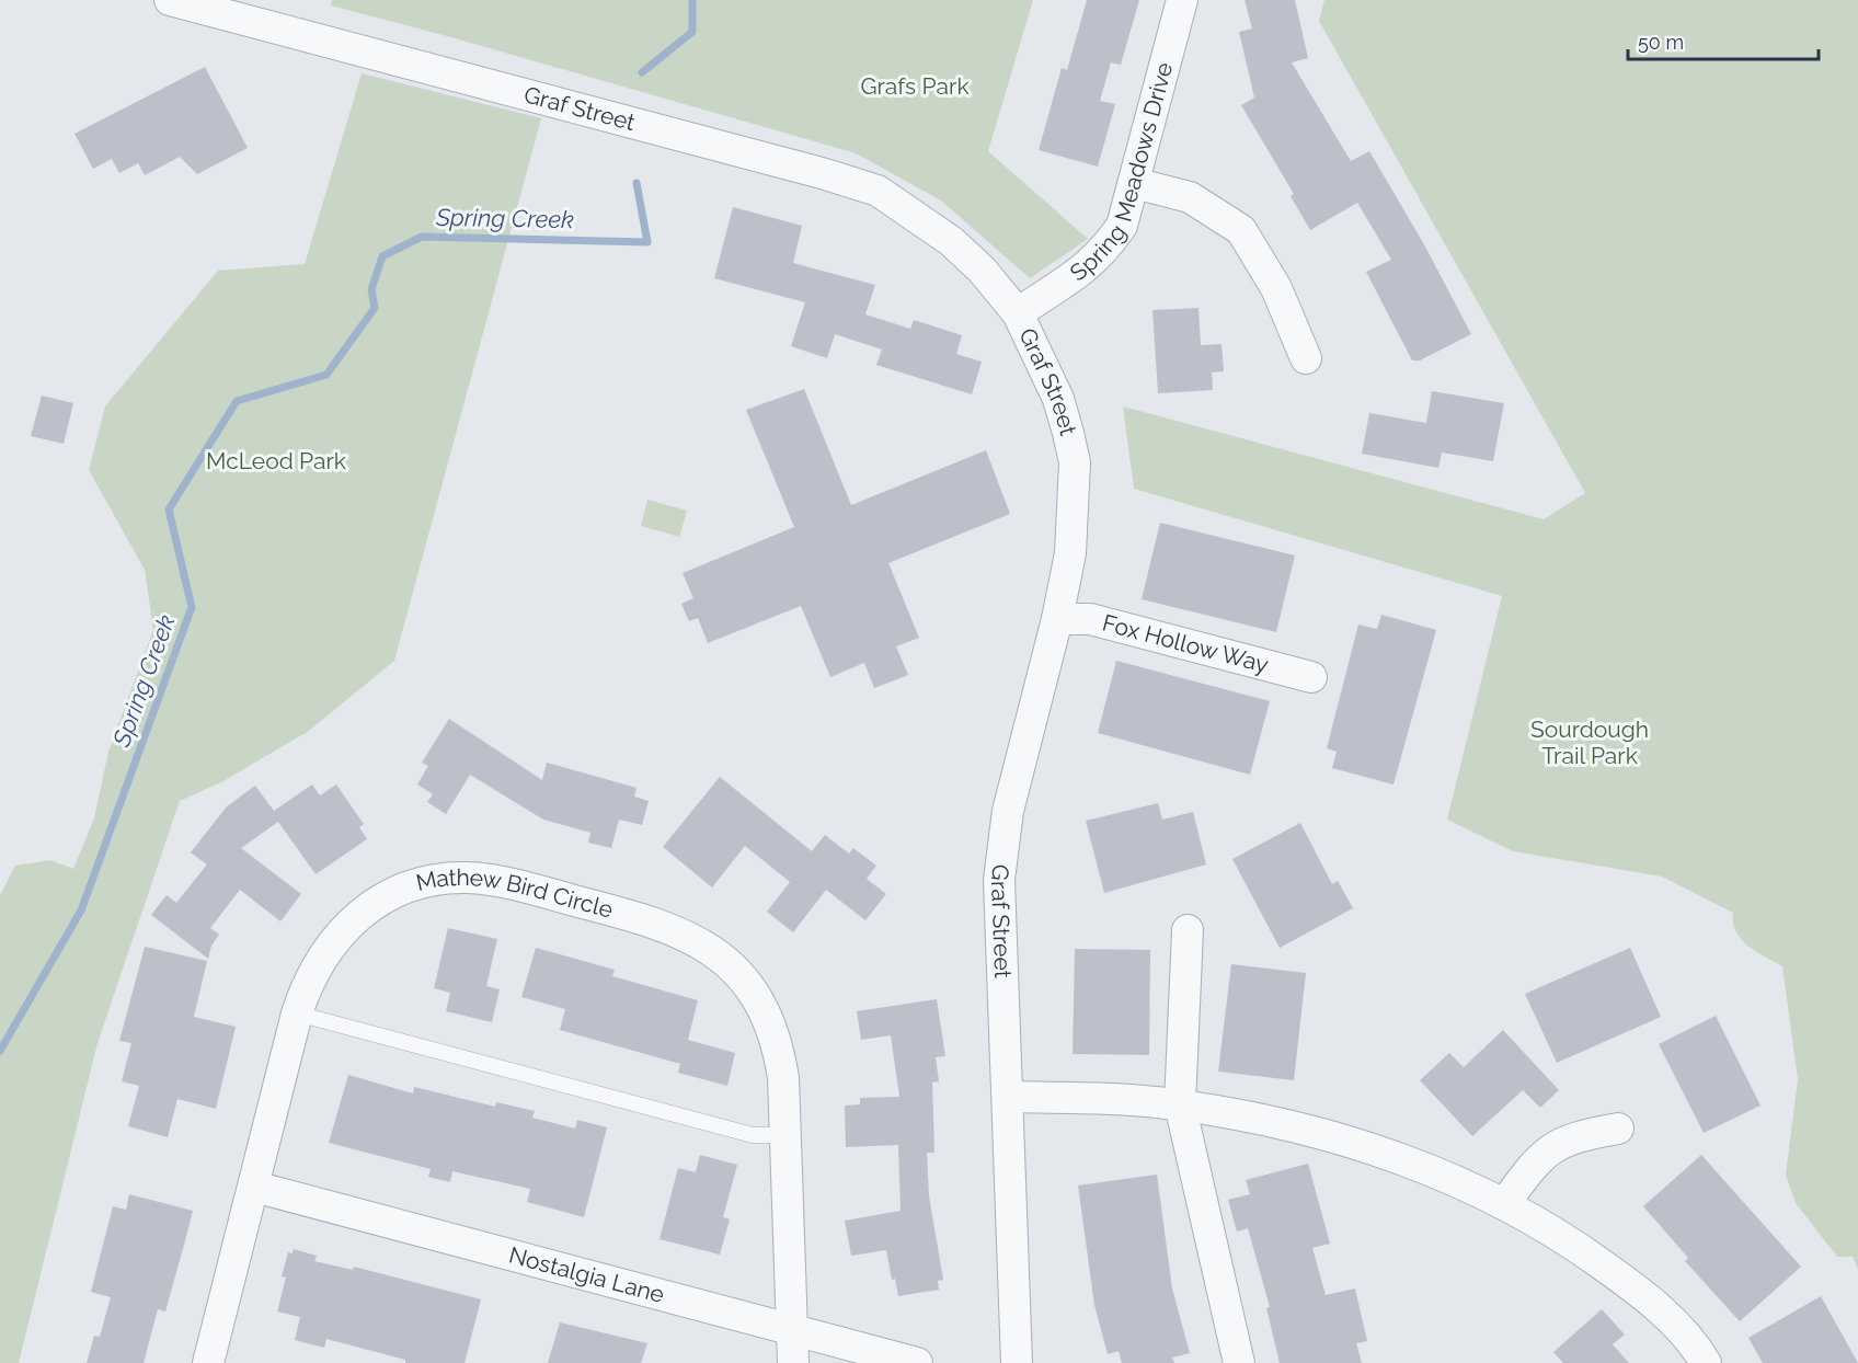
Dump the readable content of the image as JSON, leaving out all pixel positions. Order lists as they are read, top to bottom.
{
  "streets": {
    "street": [
      "Graf Street",
      "Spring Meadows Drive",
      "Fox Hollow Way",
      "Mathew Bird Circle",
      "Nostalgia Lane"
    ]
  },
  "crossings": [
    ["Graf Street", "Spring Meadows Drive"],
    ["Graf Street", "Fox Hollow Way"],
    ["Mathew Bird Circle", "Nostalgia Lane"]
  ],
  "water": ["Spring Creek"],
  "parks": ["Grafs Park", "McLeod Park", "Sourdough Trail Park"],
  "scale_bar": "50 m"
}
